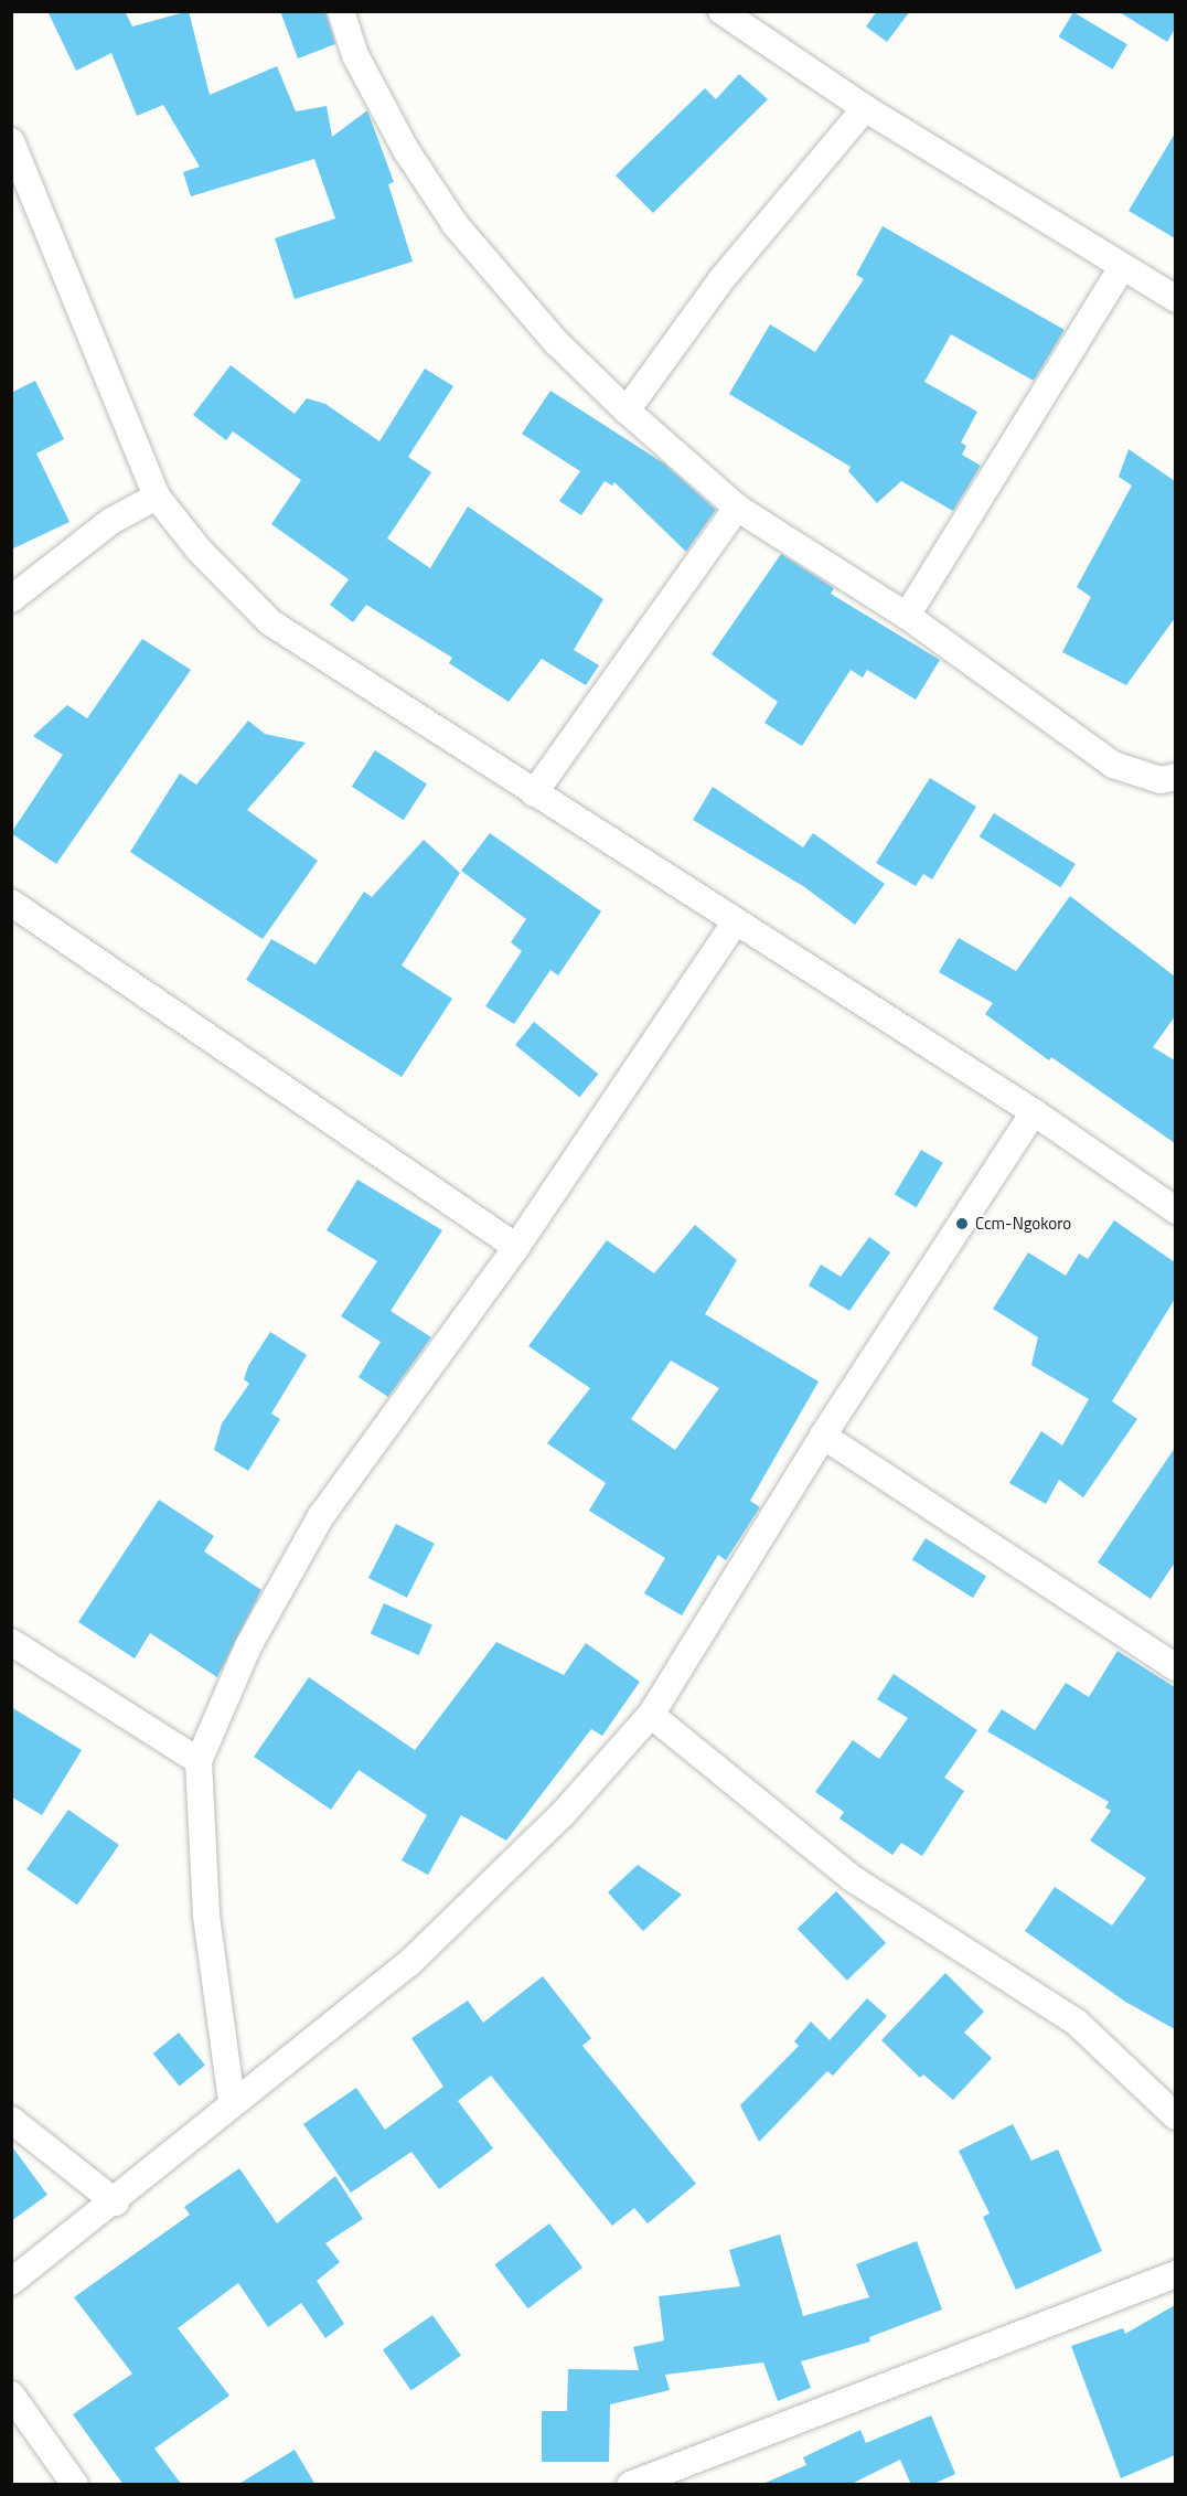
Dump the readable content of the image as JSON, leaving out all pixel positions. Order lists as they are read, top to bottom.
{
  "places": ["Ccm-Ngokoro"]
}
